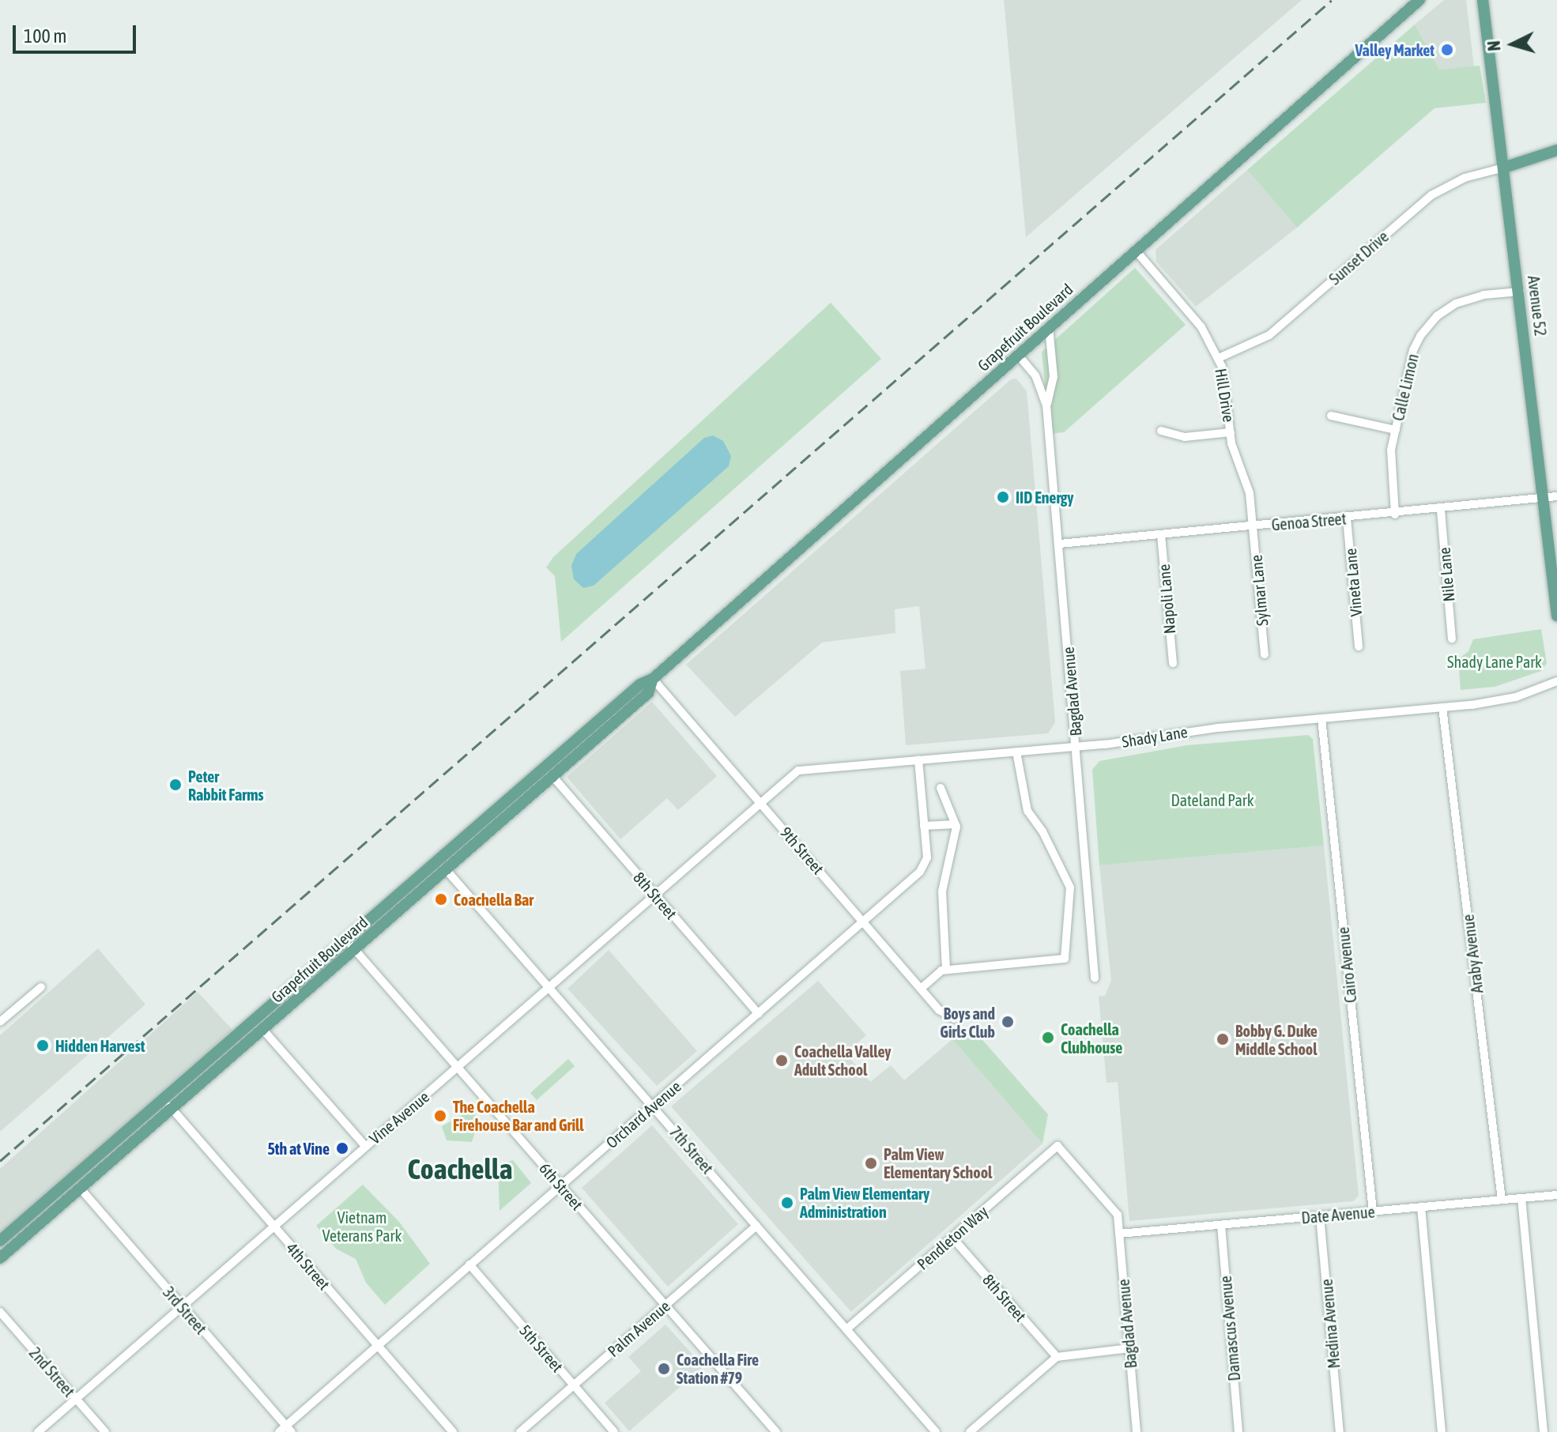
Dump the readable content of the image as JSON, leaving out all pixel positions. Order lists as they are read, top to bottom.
{
  "streets": {
    "main road": ["Avenue 52", "Grapefruit Boulevard"],
    "street": [
      "Sunset Drive",
      "Calle Limon",
      "Hill Drive",
      "Genoa Street",
      "Nile Lane",
      "Vineta Lane",
      "Sylmar Lane",
      "Napoli Lane",
      "Bagdad Avenue",
      "Shady Lane",
      "9th Street",
      "8th Street",
      "Araby Avenue",
      "Cairo Avenue",
      "Orchard Avenue",
      "Vine Avenue",
      "7th Street",
      "6th Street",
      "Date Avenue",
      "Pendleton Way",
      "4th Street",
      "3rd Street",
      "Medina Avenue",
      "Palm Avenue",
      "Damascus Avenue",
      "5th Street",
      "2nd Street"
    ]
  },
  "crossings": [
    ["Sunset Drive", "Avenue 52"],
    ["Sunset Drive", "Hill Drive"],
    ["Avenue 52", "Calle Limon"],
    ["Avenue 52", "Genoa Street"],
    ["Grapefruit Boulevard", "Hill Drive"],
    ["Grapefruit Boulevard", "Bagdad Avenue"],
    ["Grapefruit Boulevard", "9th Street"],
    ["Grapefruit Boulevard", "8th Street"],
    ["Grapefruit Boulevard", "7th Street"],
    ["Grapefruit Boulevard", "6th Street"],
    ["Grapefruit Boulevard", "4th Street"],
    ["Grapefruit Boulevard", "3rd Street"],
    ["Calle Limon", "Genoa Street"],
    ["Hill Drive", "Genoa Street"],
    ["Hill Drive", "Sylmar Lane"],
    ["Genoa Street", "Nile Lane"],
    ["Genoa Street", "Vineta Lane"],
    ["Genoa Street", "Sylmar Lane"],
    ["Genoa Street", "Napoli Lane"],
    ["Genoa Street", "Bagdad Avenue"],
    ["Bagdad Avenue", "Shady Lane"],
    ["Bagdad Avenue", "Date Avenue"],
    ["Bagdad Avenue", "Pendleton Way"],
    ["Shady Lane", "9th Street"],
    ["Shady Lane", "Araby Avenue"],
    ["Shady Lane", "Cairo Avenue"],
    ["Shady Lane", "Orchard Avenue"],
    ["Shady Lane", "Vine Avenue"],
    ["9th Street", "Orchard Avenue"],
    ["9th Street", "Vine Avenue"],
    ["8th Street", "Orchard Avenue"],
    ["8th Street", "Vine Avenue"],
    ["8th Street", "Pendleton Way"],
    ["Araby Avenue", "Date Avenue"],
    ["Cairo Avenue", "Date Avenue"],
    ["Orchard Avenue", "7th Street"],
    ["Orchard Avenue", "6th Street"],
    ["Orchard Avenue", "4th Street"],
    ["Orchard Avenue", "3rd Street"],
    ["Orchard Avenue", "5th Street"],
    ["Vine Avenue", "7th Street"],
    ["Vine Avenue", "6th Street"],
    ["Vine Avenue", "4th Street"],
    ["Vine Avenue", "3rd Street"],
    ["Vine Avenue", "2nd Street"],
    ["7th Street", "Pendleton Way"],
    ["7th Street", "Palm Avenue"],
    ["6th Street", "Palm Avenue"],
    ["Date Avenue", "Medina Avenue"],
    ["Date Avenue", "Damascus Avenue"],
    ["Palm Avenue", "5th Street"]
  ],
  "districts": ["Coachella"],
  "parks": ["Shady Lane Park", "Dateland Park", "Vietnam Veterans Park"],
  "places": [
    "Valley Market",
    "IID Energy",
    "Peter Rabbit Farms",
    "Coachella Bar",
    "Boys and Girls Club",
    "Coachella Clubhouse",
    "Bobby G. Duke Middle School",
    "Hidden Harvest",
    "Coachella Valley Adult School",
    "The Coachella Firehouse Bar and Grill",
    "5th at Vine",
    "Palm View Elementary School",
    "Palm View Elementary Administration",
    "Coachella Fire Station #79"
  ],
  "scale_bar": "100 m",
  "north": "left"
}
